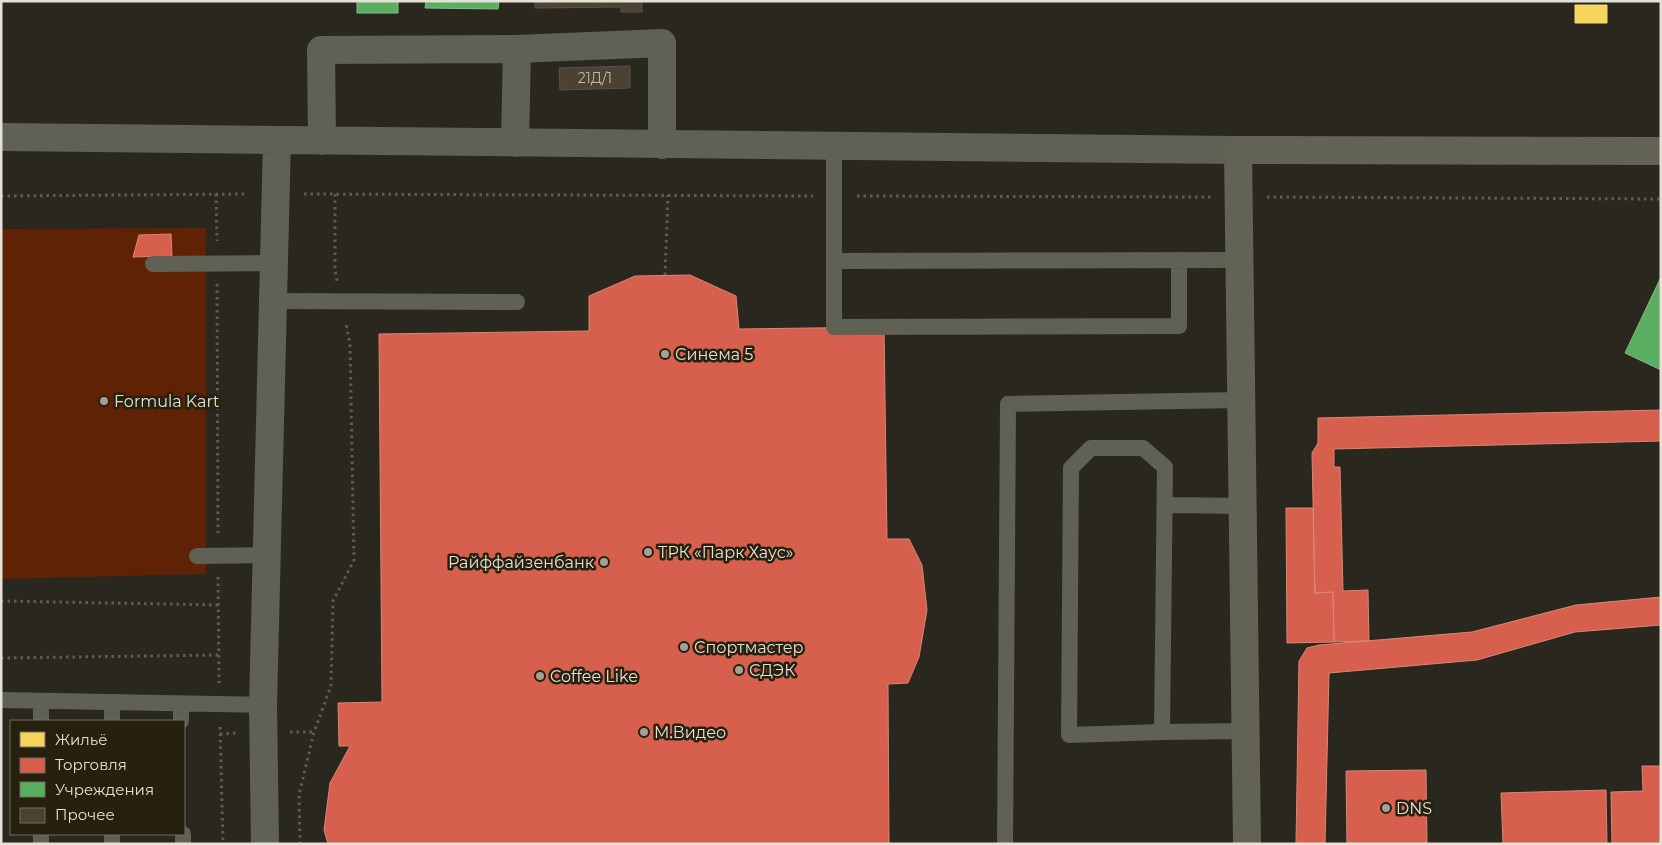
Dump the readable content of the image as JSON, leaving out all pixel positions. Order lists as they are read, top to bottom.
{
  "places": [
    "Синема 5",
    "Formula Kart",
    "ТРК «Парк Хаус»",
    "Райффайзенбанк",
    "Спортмастер",
    "СДЭК",
    "Coffee Like",
    "М.Видео",
    "DNS"
  ],
  "house_numbers": ["21Д/1"],
  "legend": [
    "Жильё",
    "Торговля",
    "Учреждения",
    "Прочее"
  ]
}
